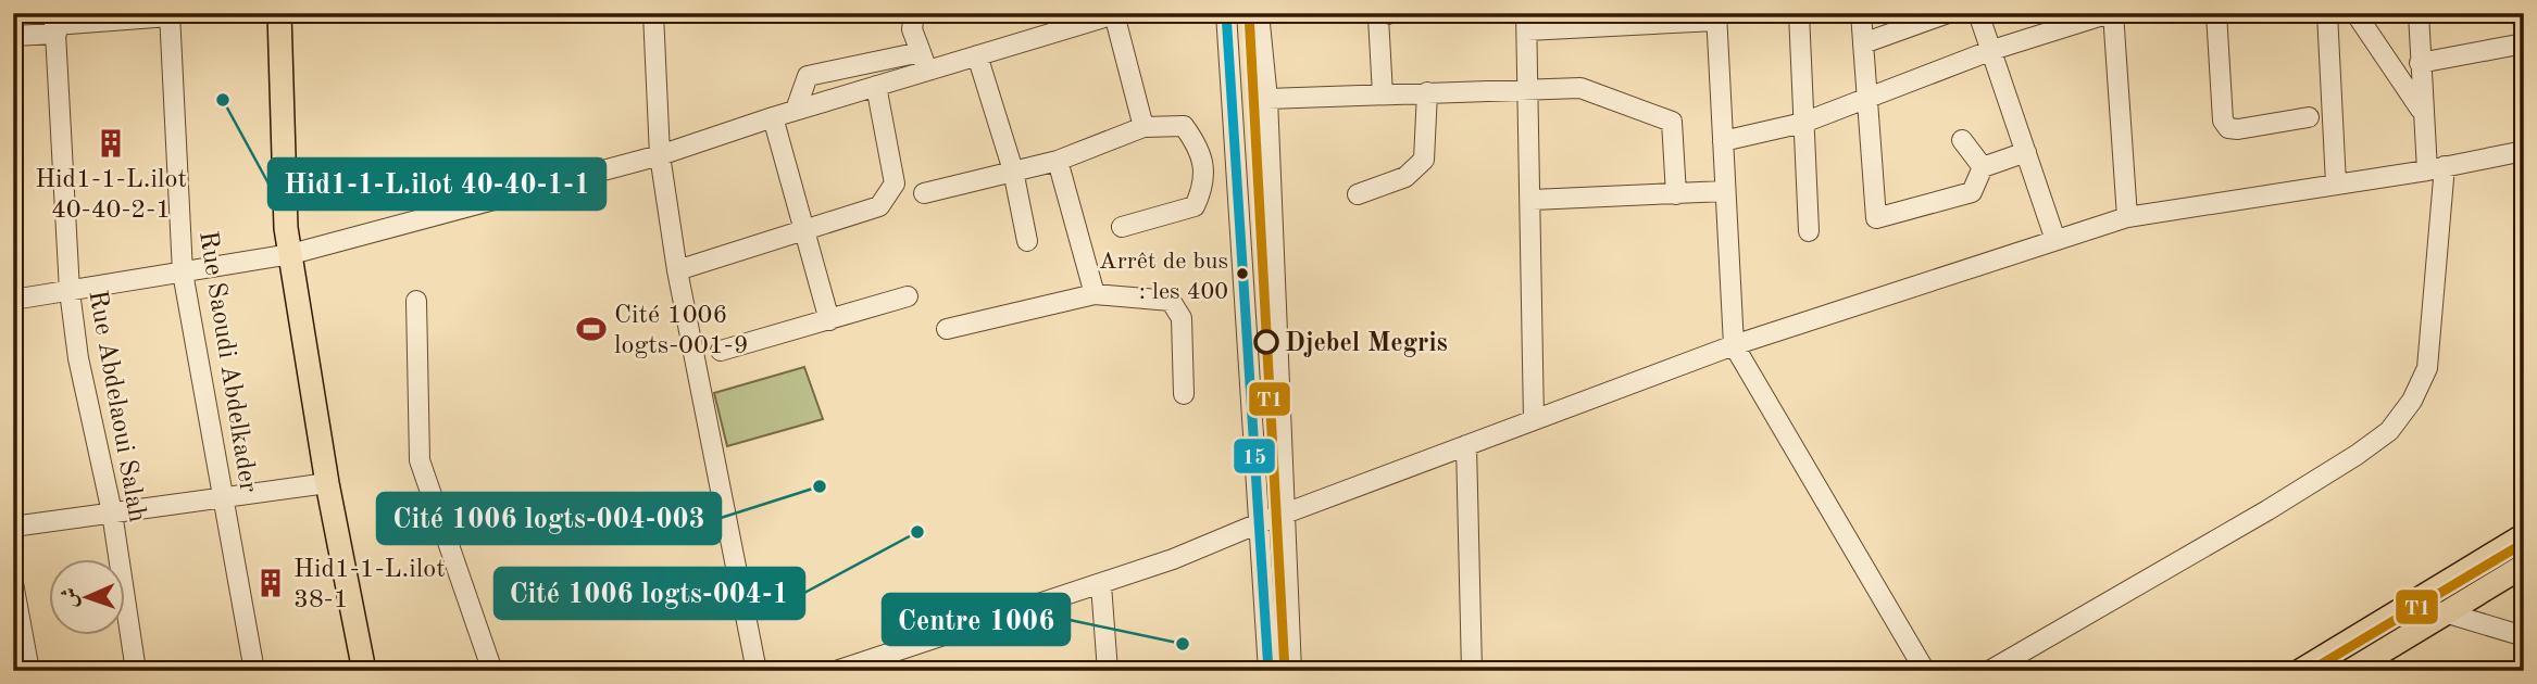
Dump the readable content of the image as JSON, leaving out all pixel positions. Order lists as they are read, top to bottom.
{
  "streets": {
    "street": ["Rue Saoudi Abdelkader", "Rue Abdelaoui Salah"]
  },
  "places": {
    "other": [
      "Hid1-1-L.ilot 40-40-1-1",
      "Arrêt de bus : les 400",
      "Djebel Megris",
      "Cité 1006 logts-004-003",
      "Cité 1006 logts-004-1",
      "Centre 1006"
    ],
    "building": ["Hid1-1-L.ilot 40-40-2-1", "Hid1-1-L.ilot 38-1"],
    "sports": ["Cité 1006 logts-001-9"]
  },
  "lines": ["transit line T1", "transit line 15"],
  "north": "left"
}
